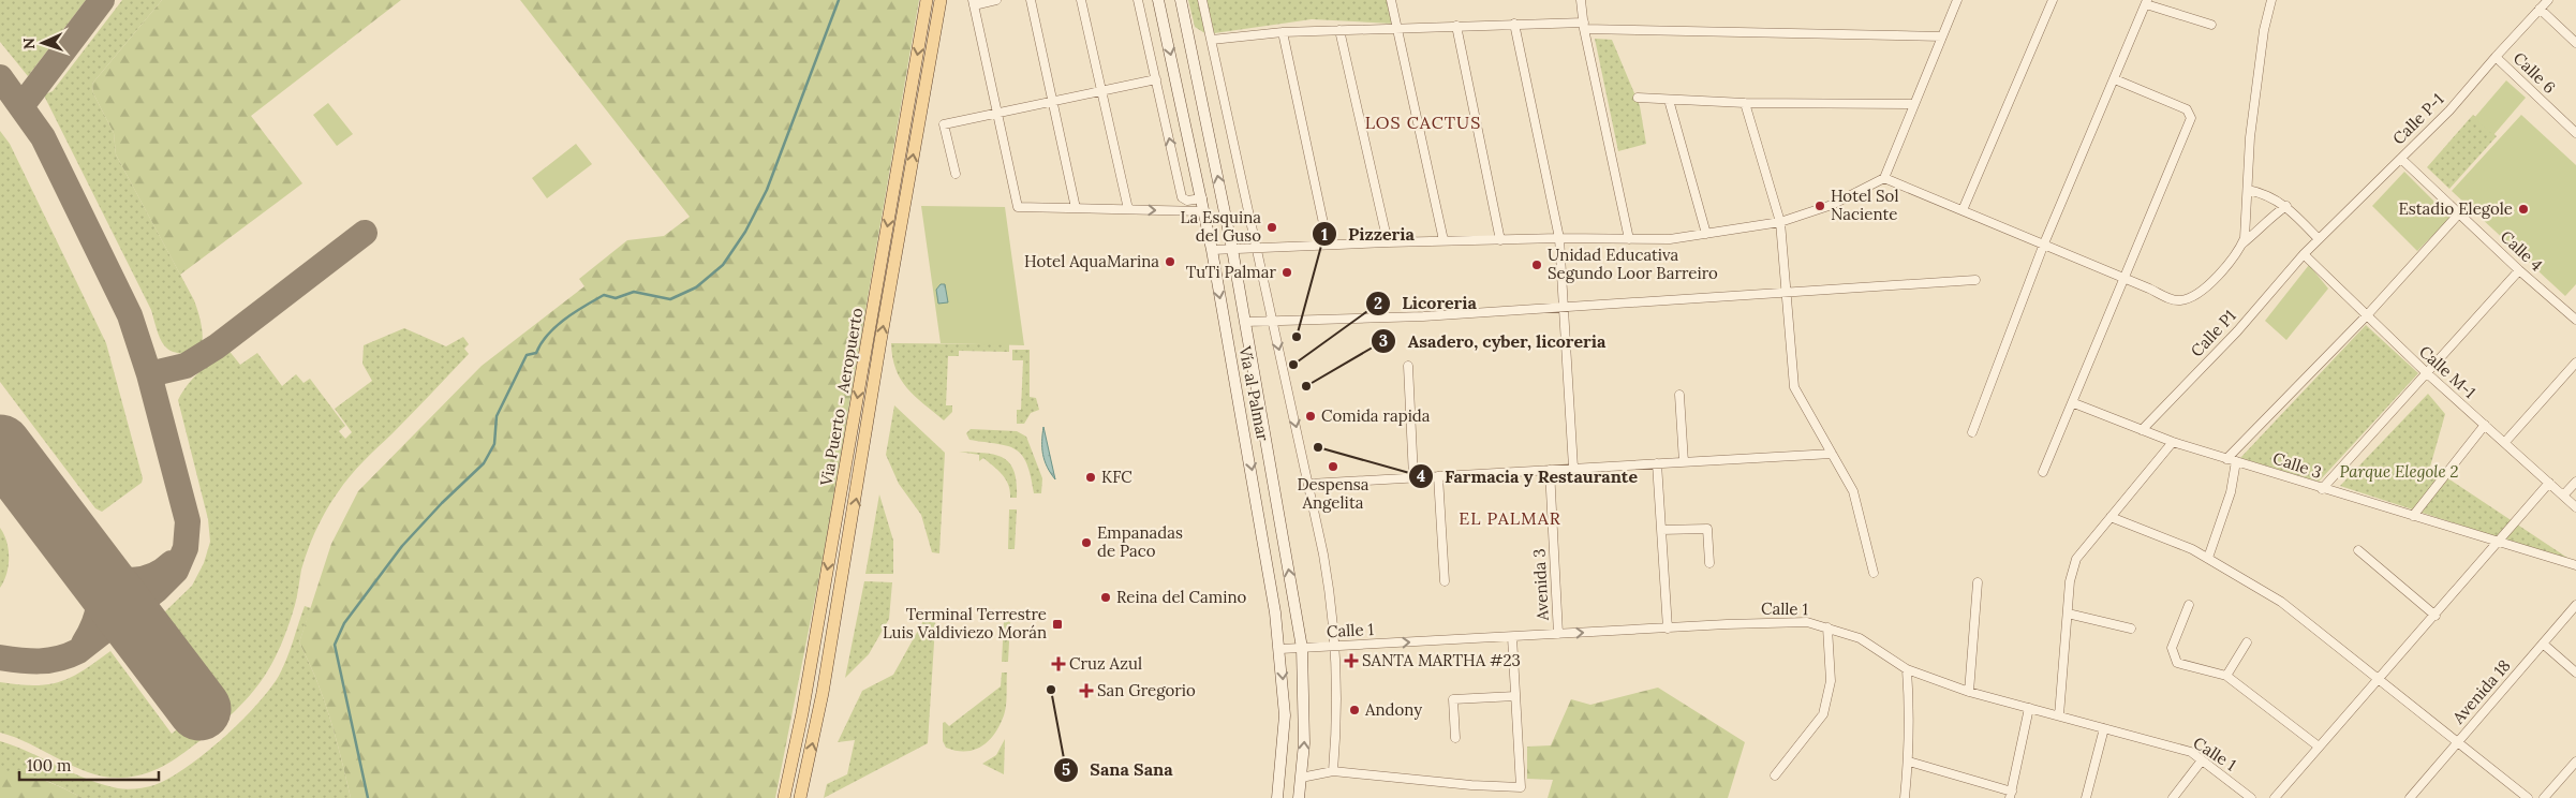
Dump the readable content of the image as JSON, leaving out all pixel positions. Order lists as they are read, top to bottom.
{
  "streets": {
    "main road": ["Vía al Palmar", "Via Puerto - Aeropuerto"],
    "street": [
      "Calle 6",
      "Calle P-1",
      "Calle 4",
      "Calle P1",
      "Calle M-1",
      "Calle 3",
      "Avenida 3",
      "Calle 1",
      "Avenida 18"
    ]
  },
  "crossings": [
    ["Calle 6", "Calle P-1"],
    ["Calle P-1", "Calle 4"],
    ["Calle P-1", "Calle P1"],
    ["Calle P-1", "Calle M-1"],
    ["Calle P1", "Calle M-1"],
    ["Calle P1", "Calle 3"],
    ["Vía al Palmar", "Calle 1"],
    ["Avenida 3", "Calle 1"]
  ],
  "districts": ["LOS CACTUS", "EL PALMAR"],
  "parks": ["Parque Elegole 2"],
  "places": {
    "other": [
      "Hotel Sol Naciente",
      "Estadio Elegole",
      "La Esquina del Guso",
      "Hotel AquaMarina",
      "Unidad Educativa Segundo Loor Barreiro",
      "TuTi Palmar",
      "Pizzeria",
      "Licoreria",
      "Asadero, cyber, licoreria",
      "Comida rapida",
      "Farmacia y Restaurante",
      "Despensa Angelita",
      "KFC",
      "Empanadas de Paco",
      "Reina del Camino",
      "Sana Sana",
      "Andony"
    ],
    "transit": ["Terminal Terrestre Luis Valdiviezo Morán"],
    "health": ["SANTA MARTHA #23", "Cruz Azul", "San Gregorio"]
  },
  "scale_bar": "100 m",
  "north": "left"
}
